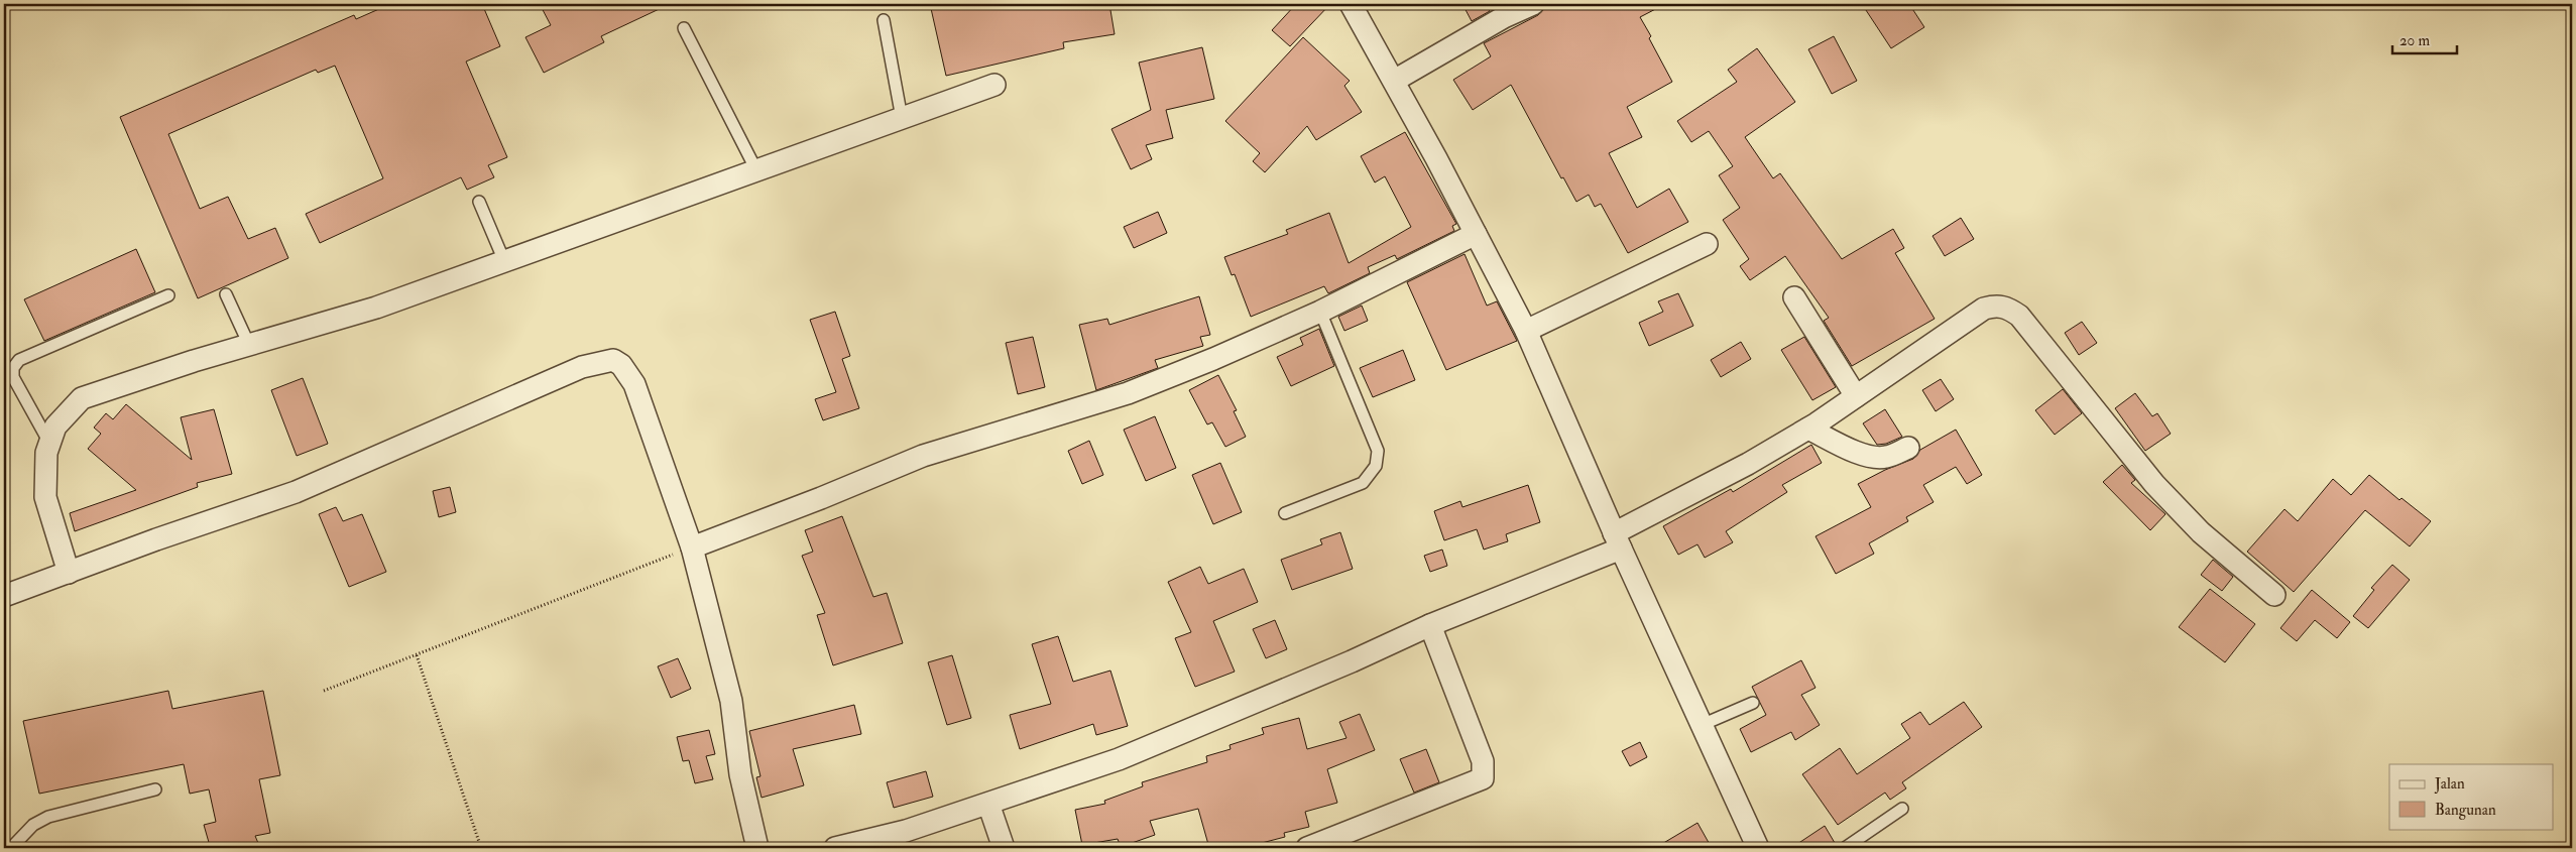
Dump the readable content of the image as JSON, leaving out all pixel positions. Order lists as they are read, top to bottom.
{
  "legend": ["Jalan", "Bangunan"],
  "scale_bar": "20 m"
}
